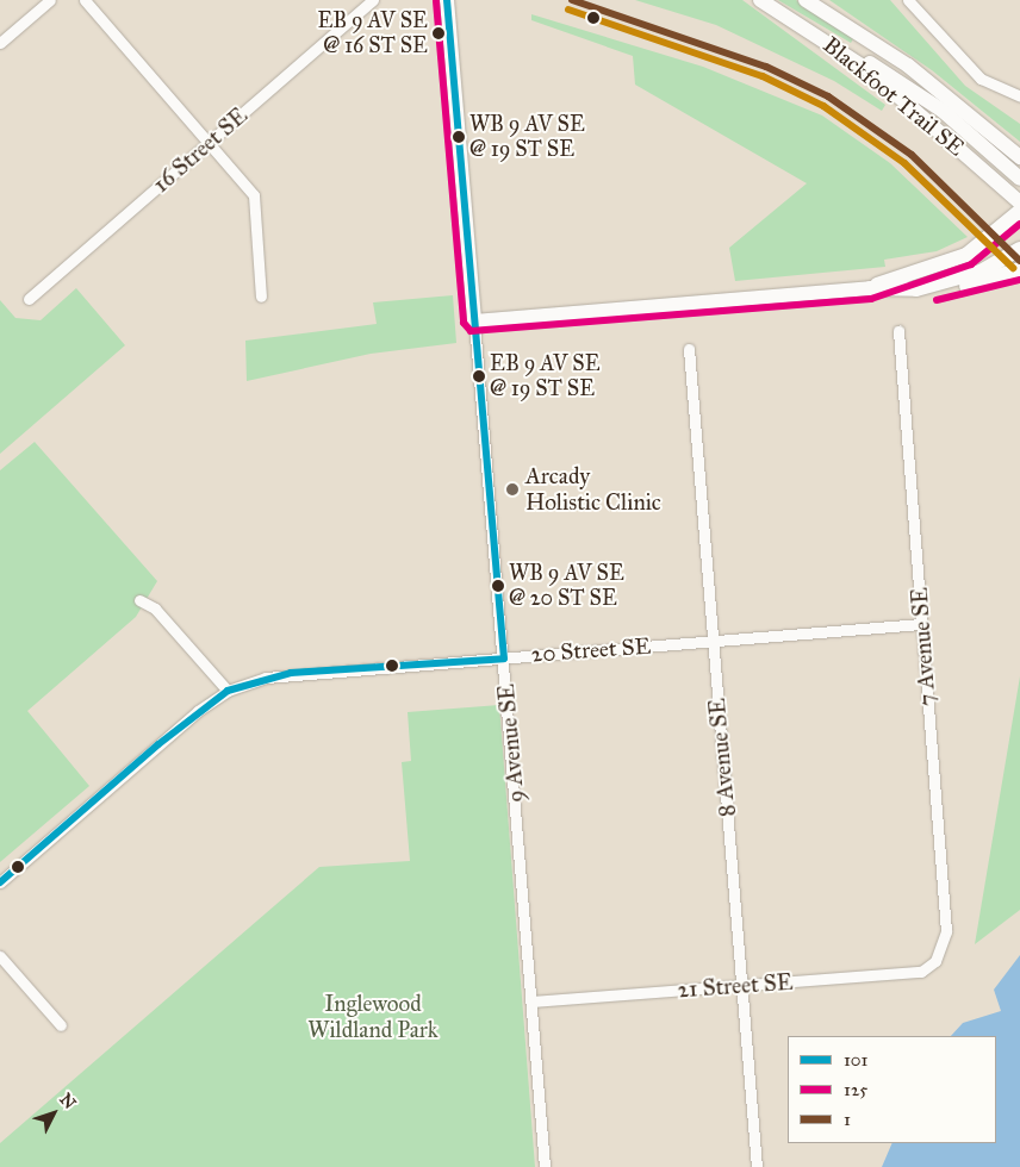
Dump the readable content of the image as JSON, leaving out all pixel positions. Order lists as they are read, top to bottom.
{
  "streets": {
    "main road": ["Blackfoot Trail SE", "9 Avenue SE"],
    "street": [
      "16 Street SE",
      "7 Avenue SE",
      "20 Street SE",
      "8 Avenue SE",
      "21 Street SE"
    ]
  },
  "crossings": [
    ["7 Avenue SE", "20 Street SE"],
    ["7 Avenue SE", "21 Street SE"],
    ["20 Street SE", "9 Avenue SE"],
    ["20 Street SE", "8 Avenue SE"],
    ["9 Avenue SE", "21 Street SE"],
    ["8 Avenue SE", "21 Street SE"]
  ],
  "parks": ["Inglewood Wildland Park"],
  "places": [
    "EB 9 AV SE @ 16 ST SE",
    "WB 9 AV SE @ 19 ST SE",
    "EB 9 AV SE @ 19 ST SE",
    "Arcady Holistic Clinic",
    "WB 9 AV SE @ 20 ST SE"
  ],
  "lines": ["transit line 101", "transit line 1", "transit line 125"],
  "legend": ["101", "125", "1"],
  "north": "top right"
}
